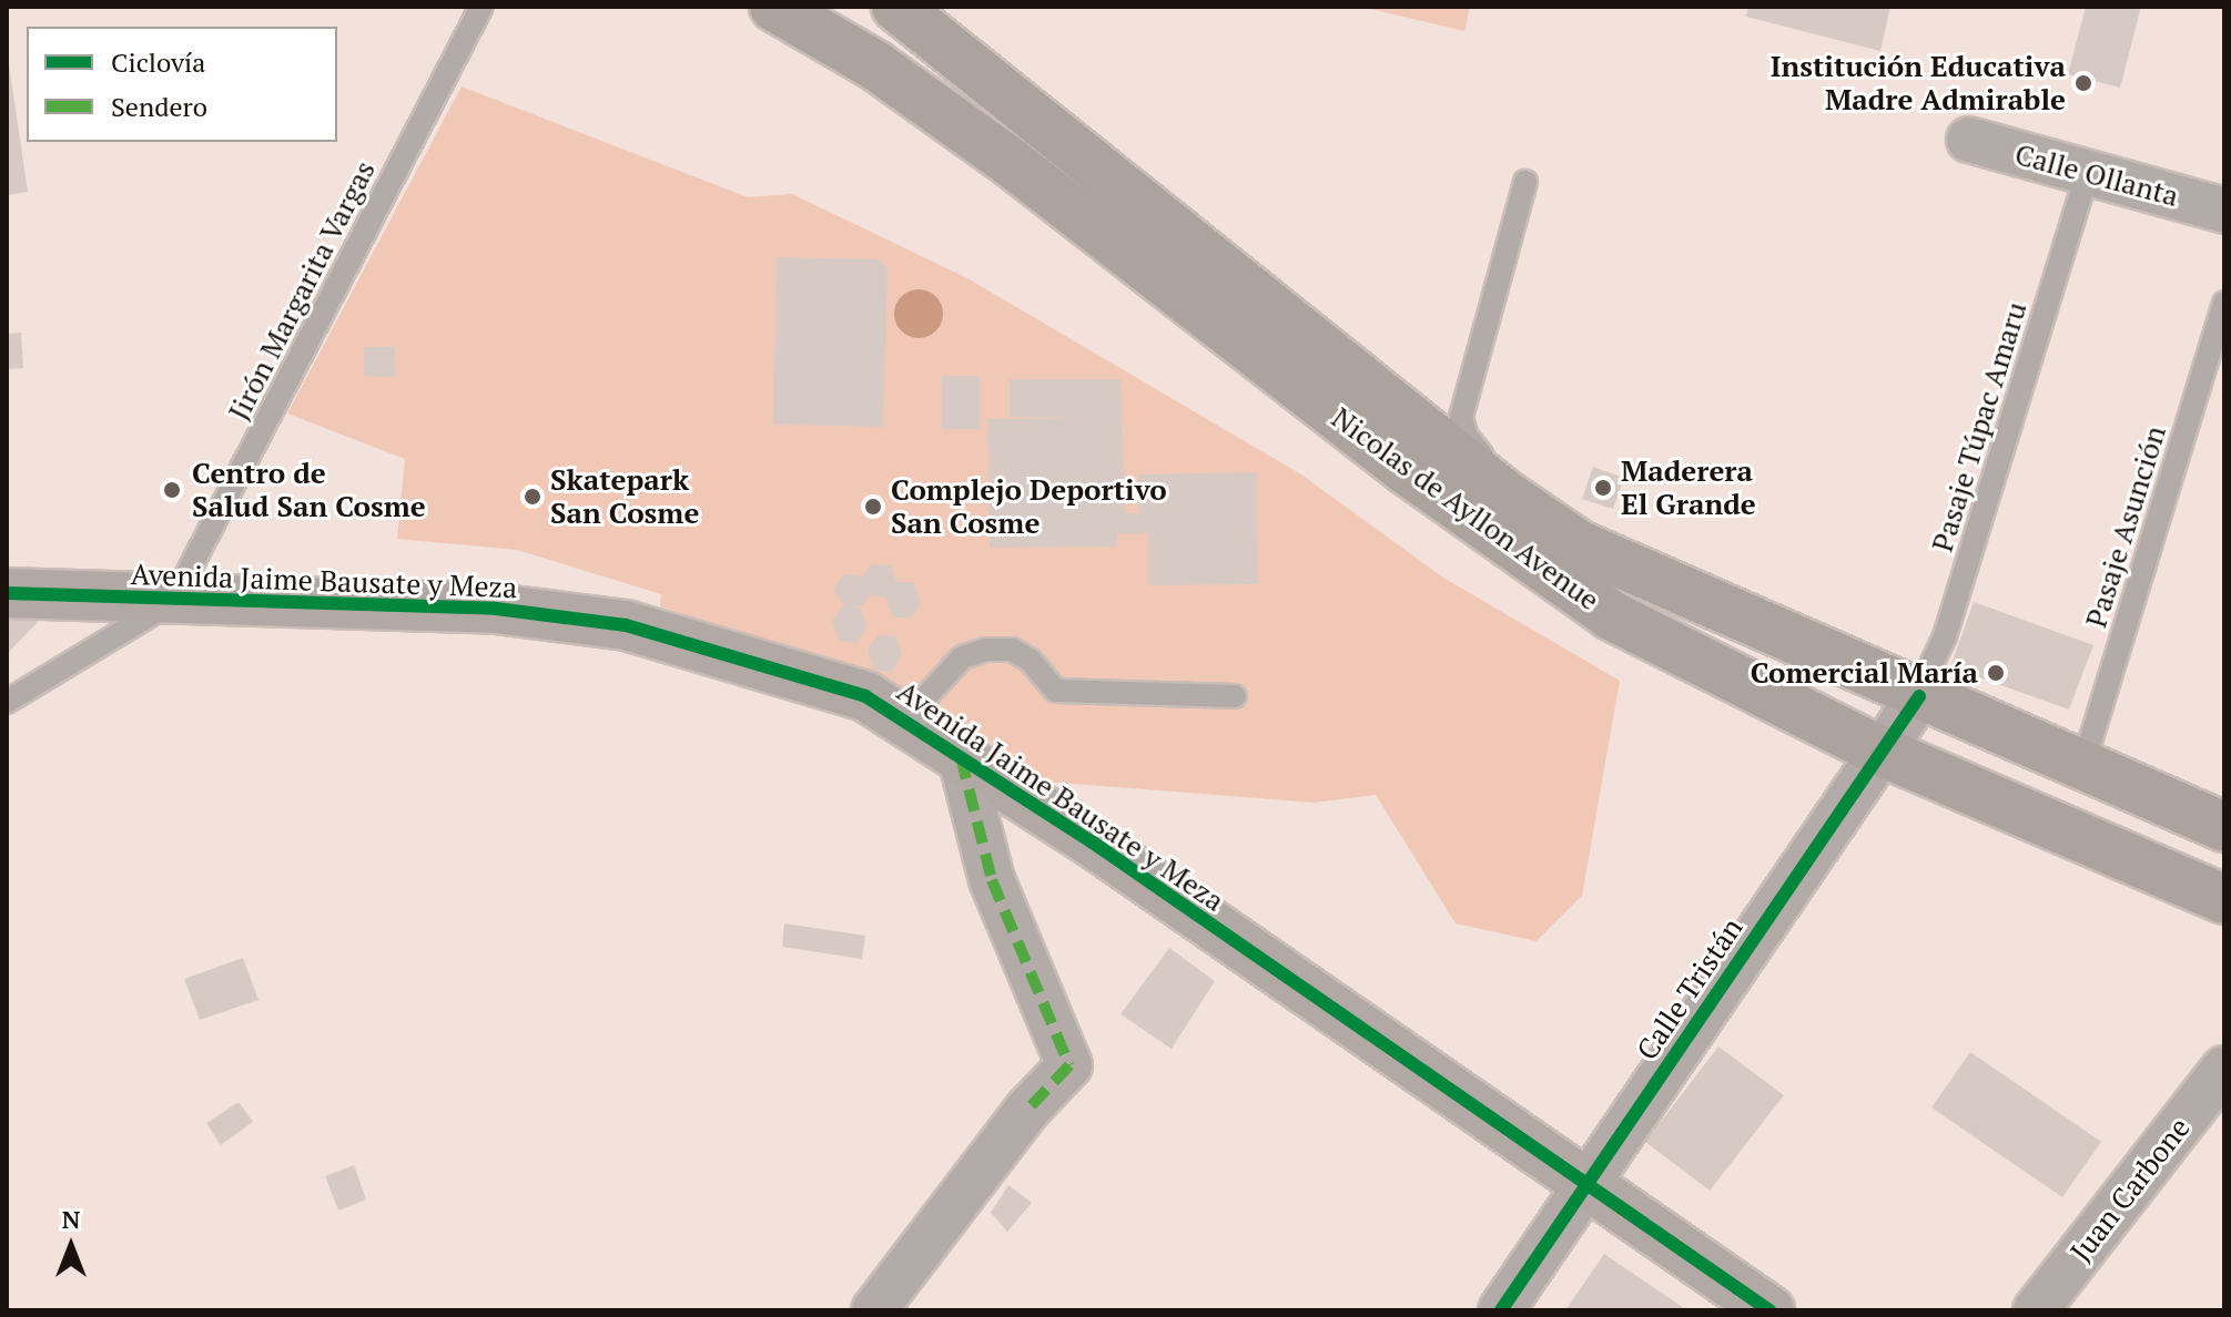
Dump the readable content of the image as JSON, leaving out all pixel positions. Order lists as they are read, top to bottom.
{
  "streets": {
    "main road": ["Nicolas de Ayllon Avenue"],
    "street": [
      "Calle Ollanta",
      "Avenida Jaime Bausate y Meza",
      "Calle Tristán",
      "Juan Carbone"
    ],
    "lane": ["Jirón Margarita Vargas", "Pasaje Túpac Amaru", "Pasaje Asunción"]
  },
  "crossings": [
    ["Calle Ollanta", "Pasaje Túpac Amaru"],
    ["Jirón Margarita Vargas", "Avenida Jaime Bausate y Meza"],
    ["Pasaje Túpac Amaru", "Nicolas de Ayllon Avenue"],
    ["Pasaje Túpac Amaru", "Calle Tristán"],
    ["Nicolas de Ayllon Avenue", "Pasaje Asunción"],
    ["Nicolas de Ayllon Avenue", "Calle Tristán"],
    ["Avenida Jaime Bausate y Meza", "Calle Tristán"]
  ],
  "places": [
    "Institución Educativa Madre Admirable",
    "Maderera El Grande",
    "Centro de Salud San Cosme",
    "Skatepark San Cosme",
    "Complejo Deportivo San Cosme",
    "Comercial María"
  ],
  "legend": ["Ciclovía", "Sendero"],
  "north": "top"
}
